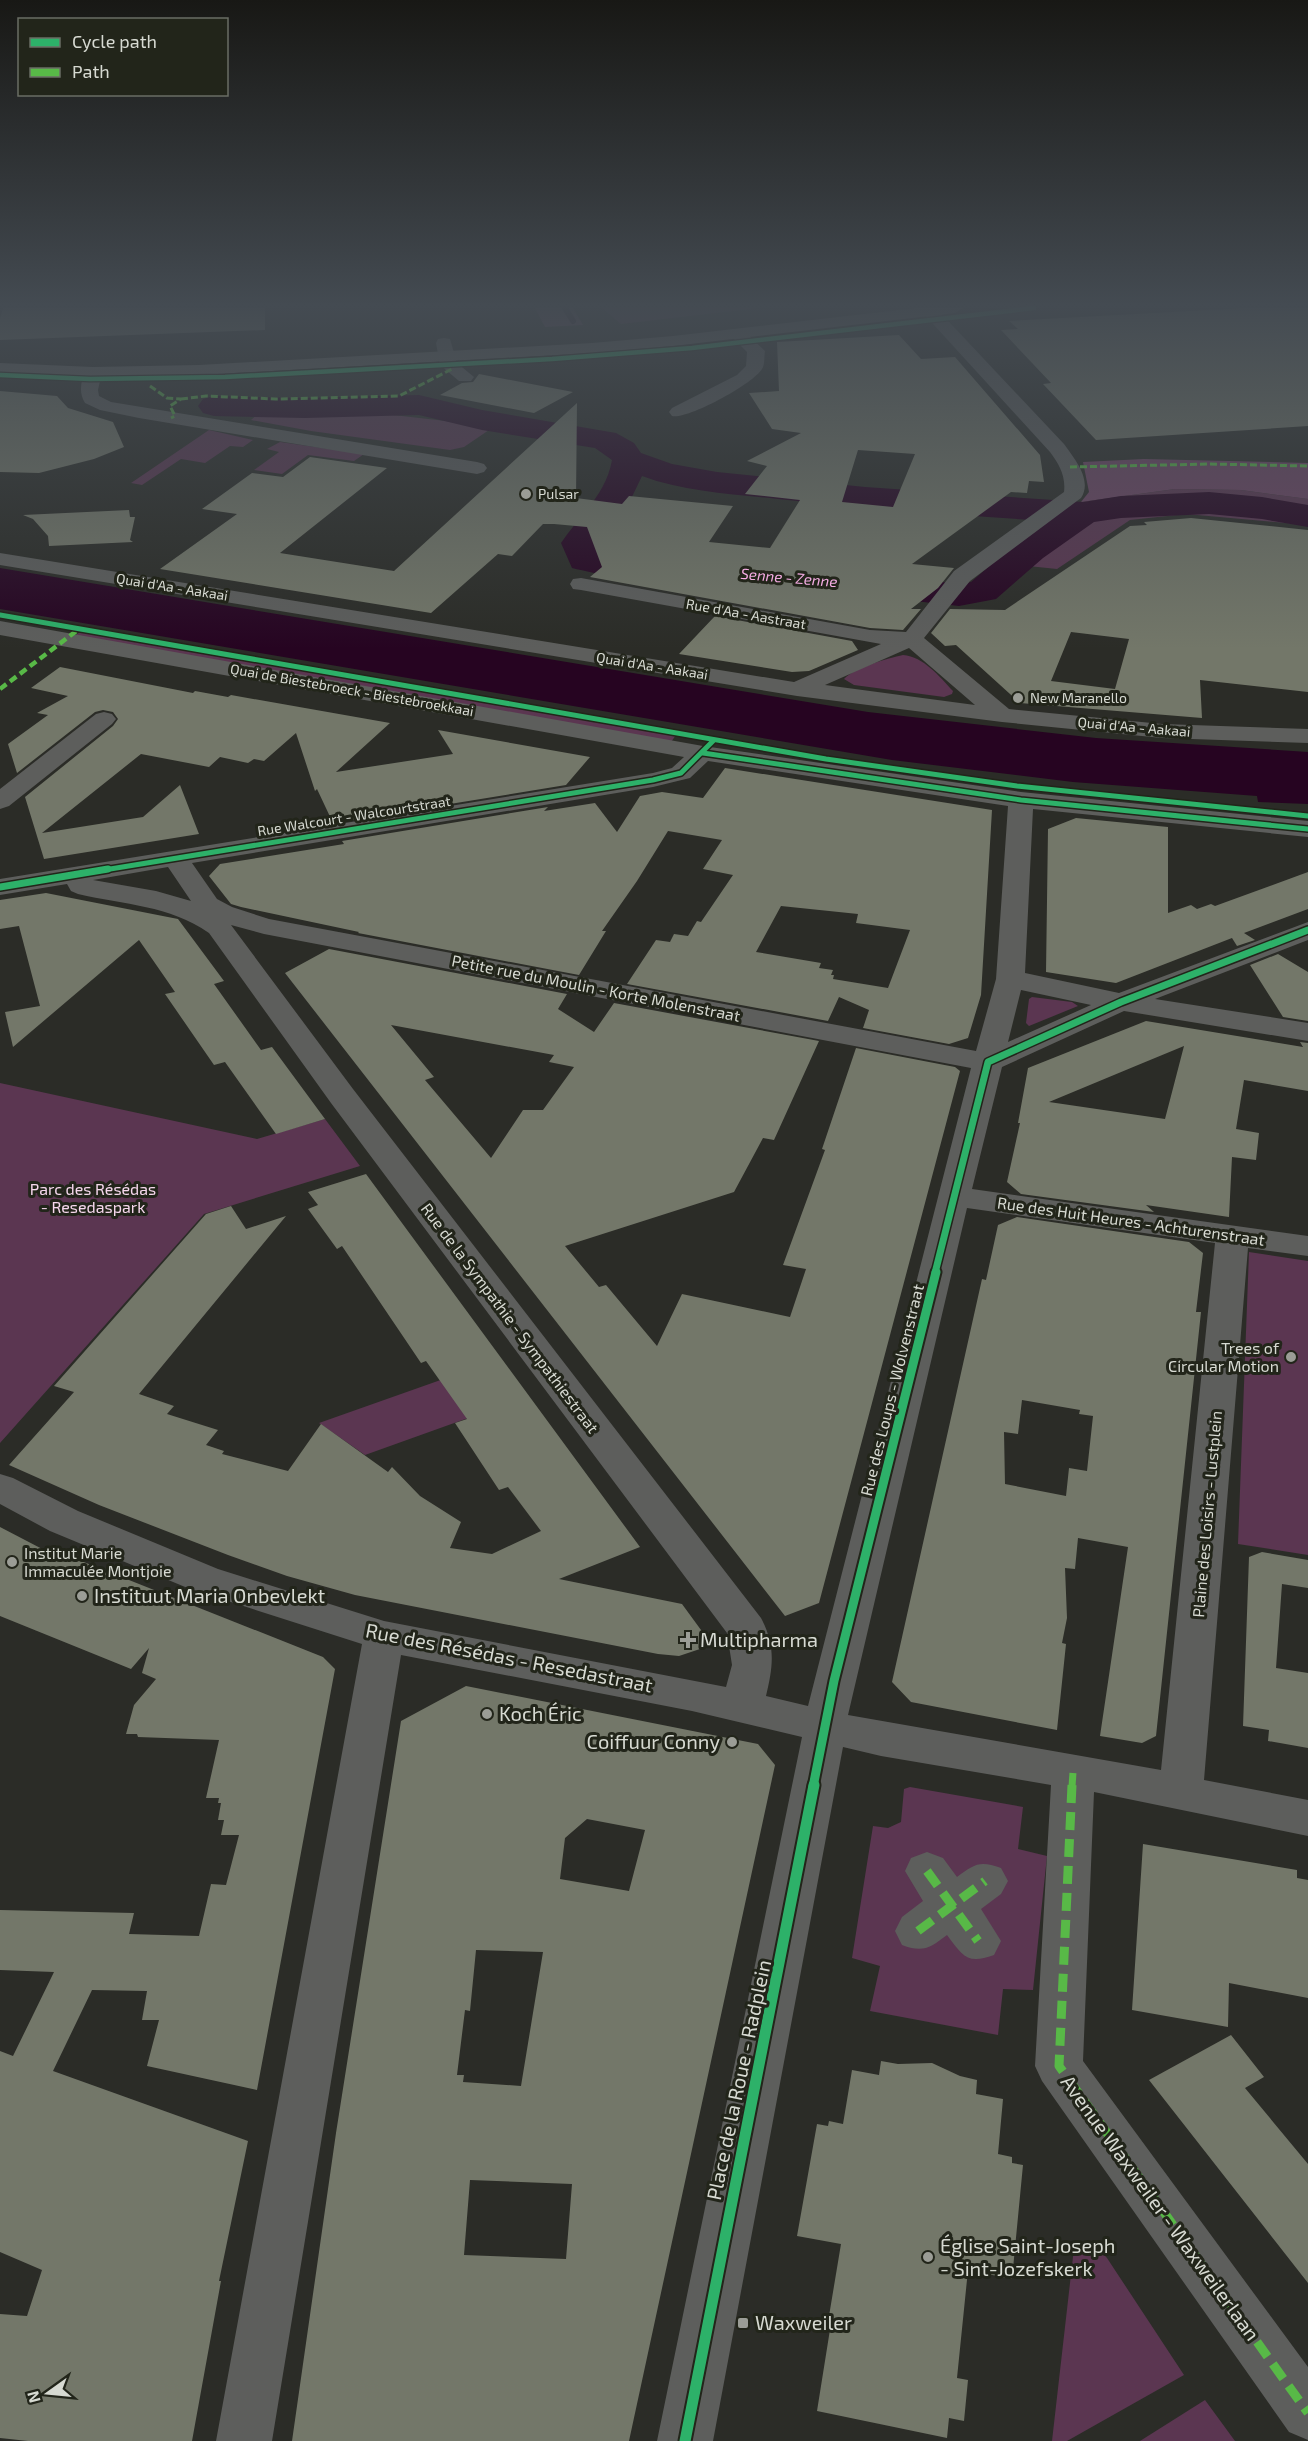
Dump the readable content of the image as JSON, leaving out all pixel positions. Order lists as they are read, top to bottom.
{
  "streets": {
    "street": [
      "Quai d'Aa - Aakaai",
      "Rue d'Aa - Aastraat",
      "Quai de Biestebroeck - Biestebroekkaai",
      "Rue Walcourt - Walcourtstraat",
      "Petite rue du Moulin - Korte Molenstraat",
      "Rue des Huit Heures - Achturenstraat",
      "Rue de la Sympathie - Sympathiestraat",
      "Rue des Loups - Wolvenstraat",
      "Plaine des Loisirs - Lustplein",
      "Rue des Résédas - Resedastraat",
      "Place de la Roue - Radplein",
      "Avenue Waxweiler - Waxweilerlaan"
    ]
  },
  "crossings": [
    ["Quai de Biestebroeck - Biestebroekkaai", "Rue Walcourt - Walcourtstraat"],
    ["Quai de Biestebroeck - Biestebroekkaai", "Rue des Loups - Wolvenstraat"],
    ["Rue Walcourt - Walcourtstraat", "Petite rue du Moulin - Korte Molenstraat"],
    ["Rue Walcourt - Walcourtstraat", "Rue de la Sympathie - Sympathiestraat"],
    ["Petite rue du Moulin - Korte Molenstraat", "Rue de la Sympathie - Sympathiestraat"],
    ["Petite rue du Moulin - Korte Molenstraat", "Rue des Loups - Wolvenstraat"],
    ["Rue des Huit Heures - Achturenstraat", "Rue des Loups - Wolvenstraat"],
    ["Rue des Huit Heures - Achturenstraat", "Plaine des Loisirs - Lustplein"],
    ["Rue de la Sympathie - Sympathiestraat", "Rue des Résédas - Resedastraat"],
    ["Rue des Loups - Wolvenstraat", "Rue des Résédas - Resedastraat"],
    ["Rue des Loups - Wolvenstraat", "Place de la Roue - Radplein"],
    ["Plaine des Loisirs - Lustplein", "Rue des Résédas - Resedastraat"],
    ["Rue des Résédas - Resedastraat", "Place de la Roue - Radplein"],
    ["Rue des Résédas - Resedastraat", "Avenue Waxweiler - Waxweilerlaan"]
  ],
  "water": ["Senne - Zenne"],
  "parks": ["Parc des Résédas - Resedaspark"],
  "places": {
    "other": [
      "Pulsar",
      "New Maranello",
      "Trees of Circular Motion",
      "Institut Marie Immaculée Montjoie",
      "Instituut Maria Onbevlekt",
      "Koch Éric",
      "Coiffuur Conny",
      "Église Saint-Joseph - Sint-Jozefskerk"
    ],
    "health": ["Multipharma"],
    "transit": ["Waxweiler"]
  },
  "legend": ["Cycle path", "Path"],
  "north": "left"
}
